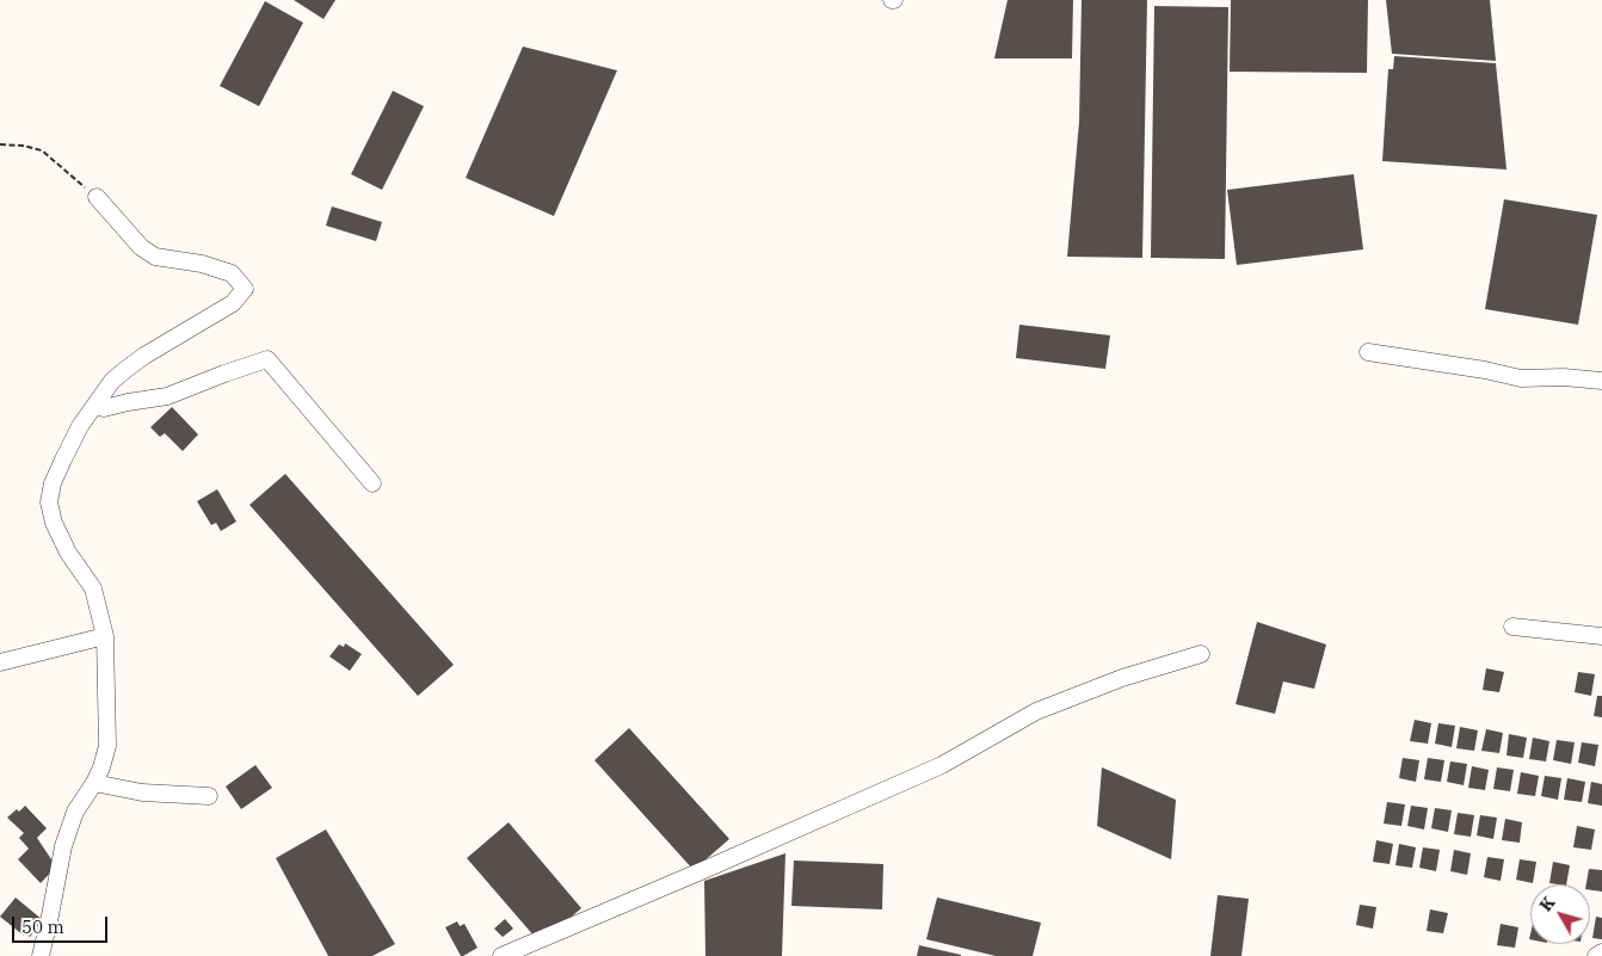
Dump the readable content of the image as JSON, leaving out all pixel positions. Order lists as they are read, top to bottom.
{
  "scale_bar": "50 m",
  "north": "top left"
}
